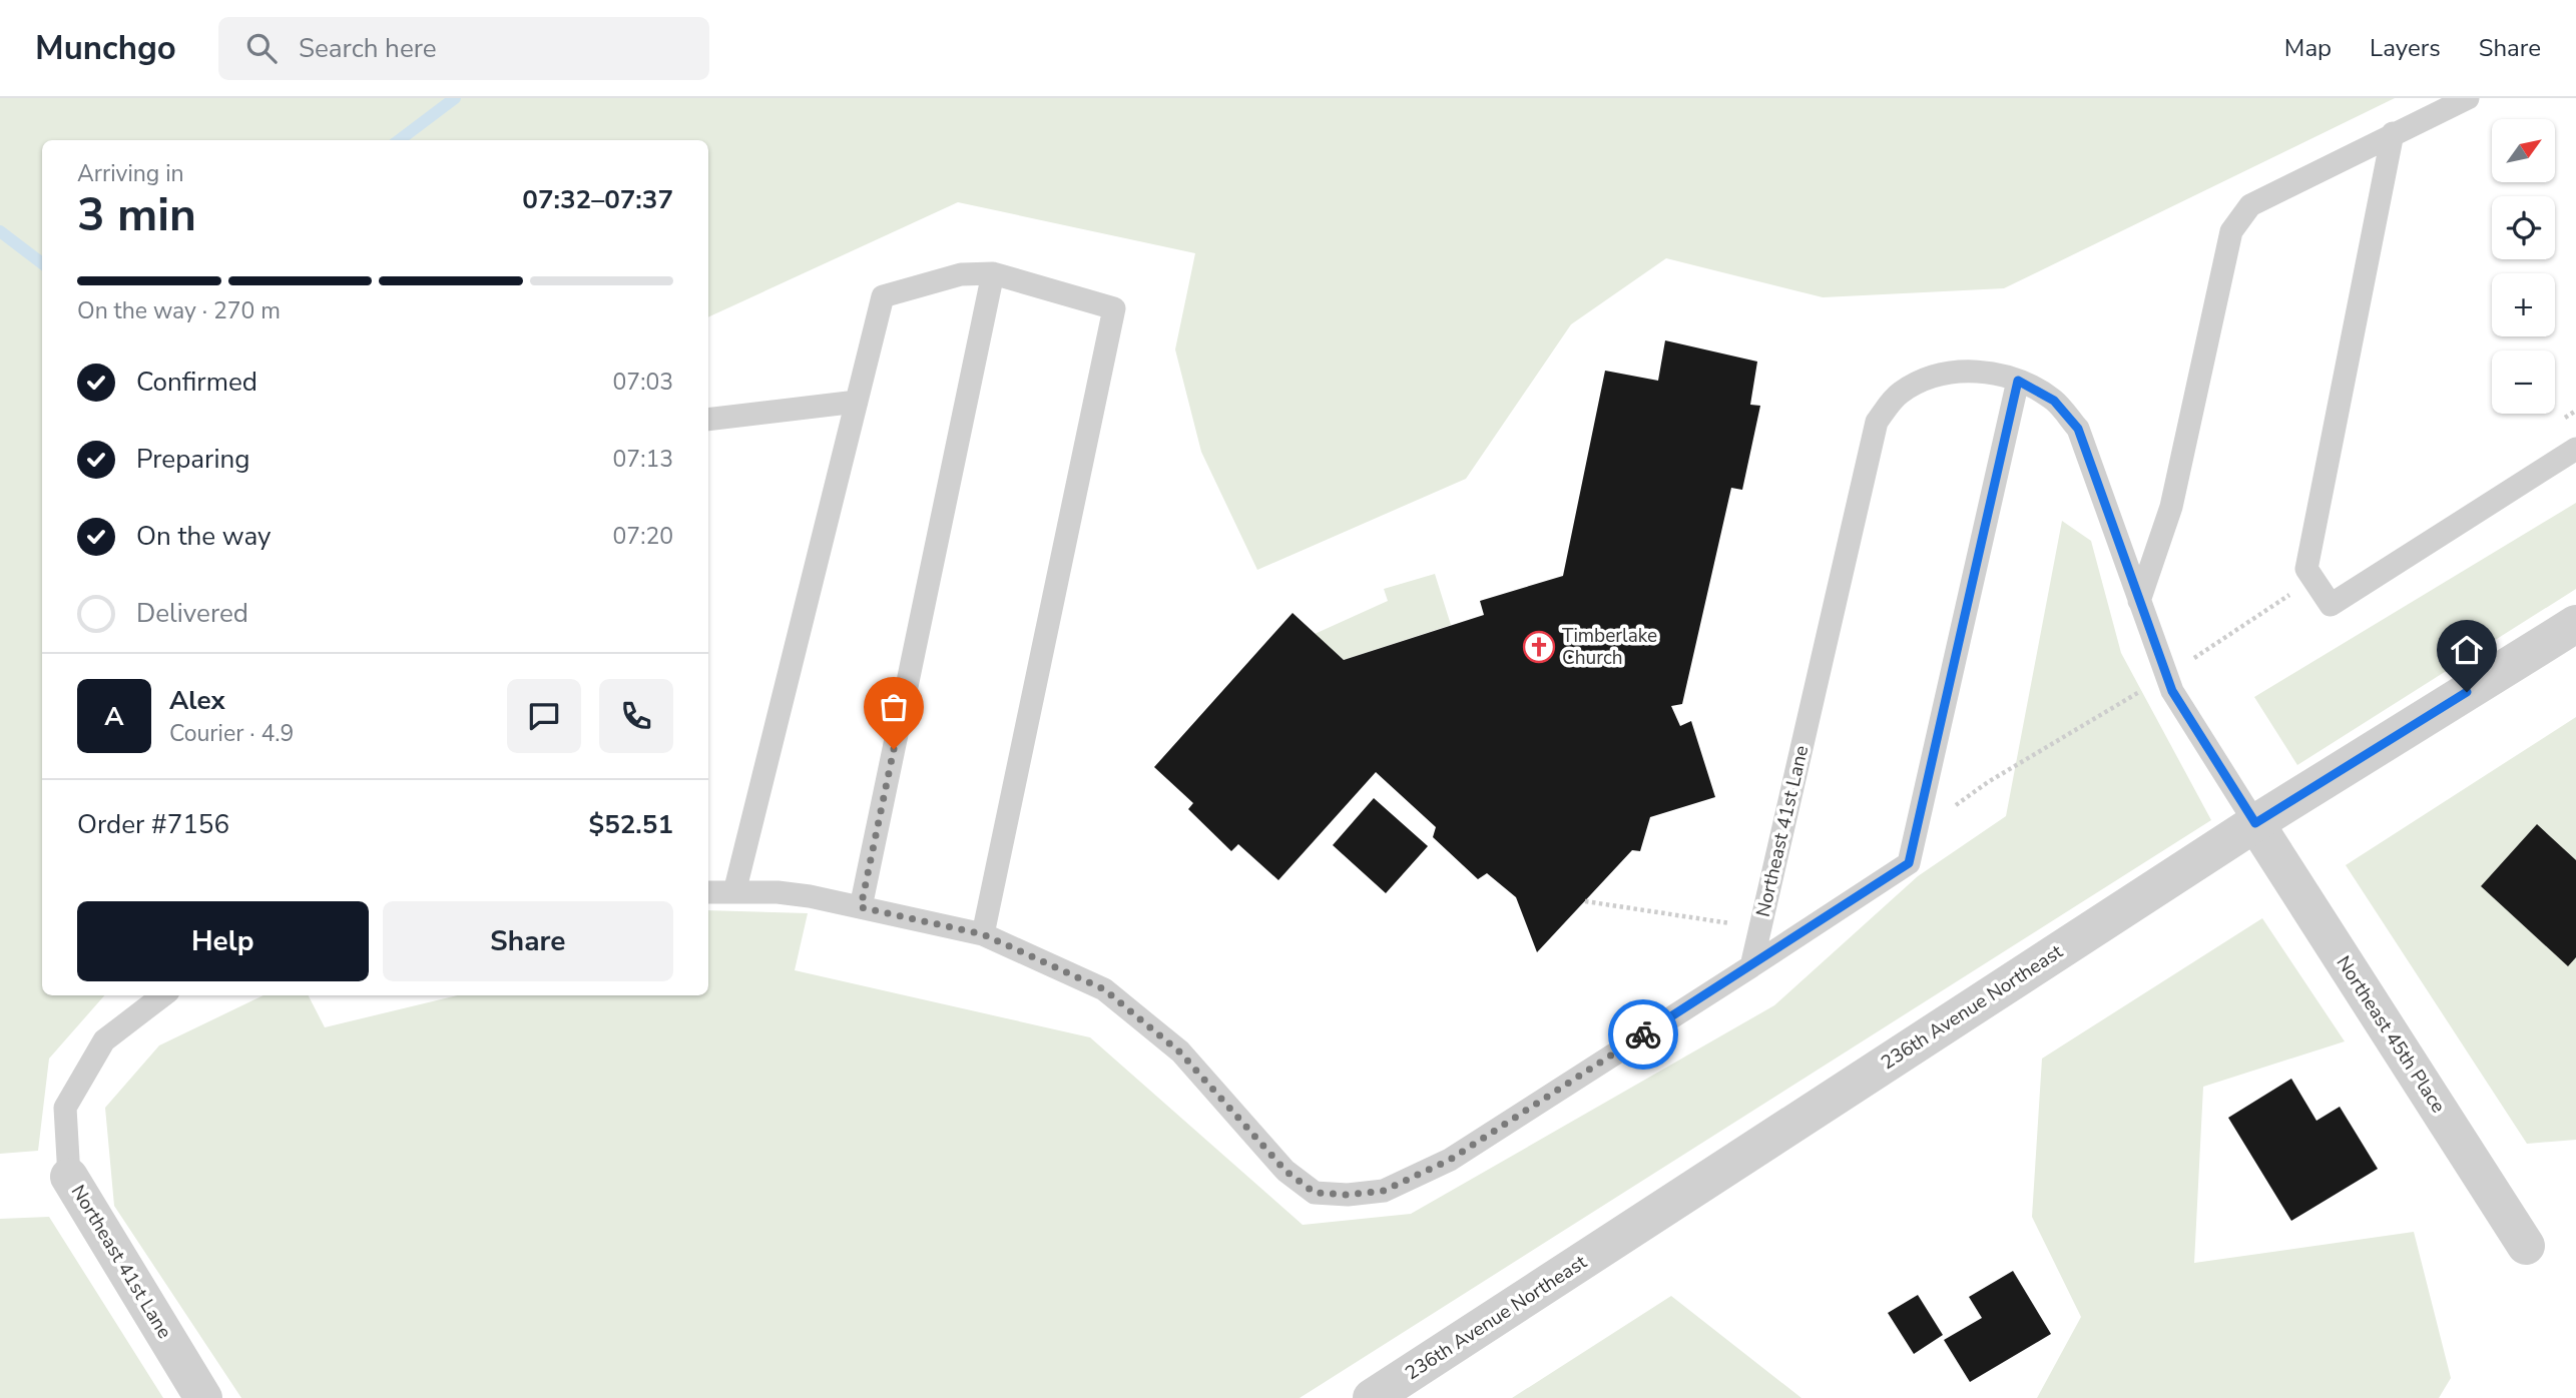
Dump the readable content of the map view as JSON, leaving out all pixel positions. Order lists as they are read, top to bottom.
{
  "streets": {
    "street": ["Northeast 41st Lane", "236th Avenue Northeast", "Northeast 45th Place"]
  },
  "crossings": [
    ["Northeast 41st Lane", "236th Avenue Northeast"],
    ["Northeast 41st Lane", "Northeast 45th Place"],
    ["236th Avenue Northeast", "Northeast 45th Place"]
  ],
  "places": {
    "church": ["Timberlake Church"]
  },
  "north": "top right",
  "page": {
    "header": "Munchgo",
    "search": "Search here",
    "nav": ["Map", "Layers", "Share"],
    "map_buttons": ["+", "−"],
    "heading": ["3 min", "Arriving in", "07:32–07:37"],
    "panel": [
      "Alex",
      "Courier · 4.9",
      "Order #7156",
      "$52.51"
    ],
    "bar": "On the way · 270 m",
    "list": [
      ["Confirmed", "07:03"],
      ["Preparing", "07:13"],
      ["On the way", "07:20"],
      "Delivered"
    ],
    "round": "A",
    "buttons": ["Help", "Share"]
  }
}
